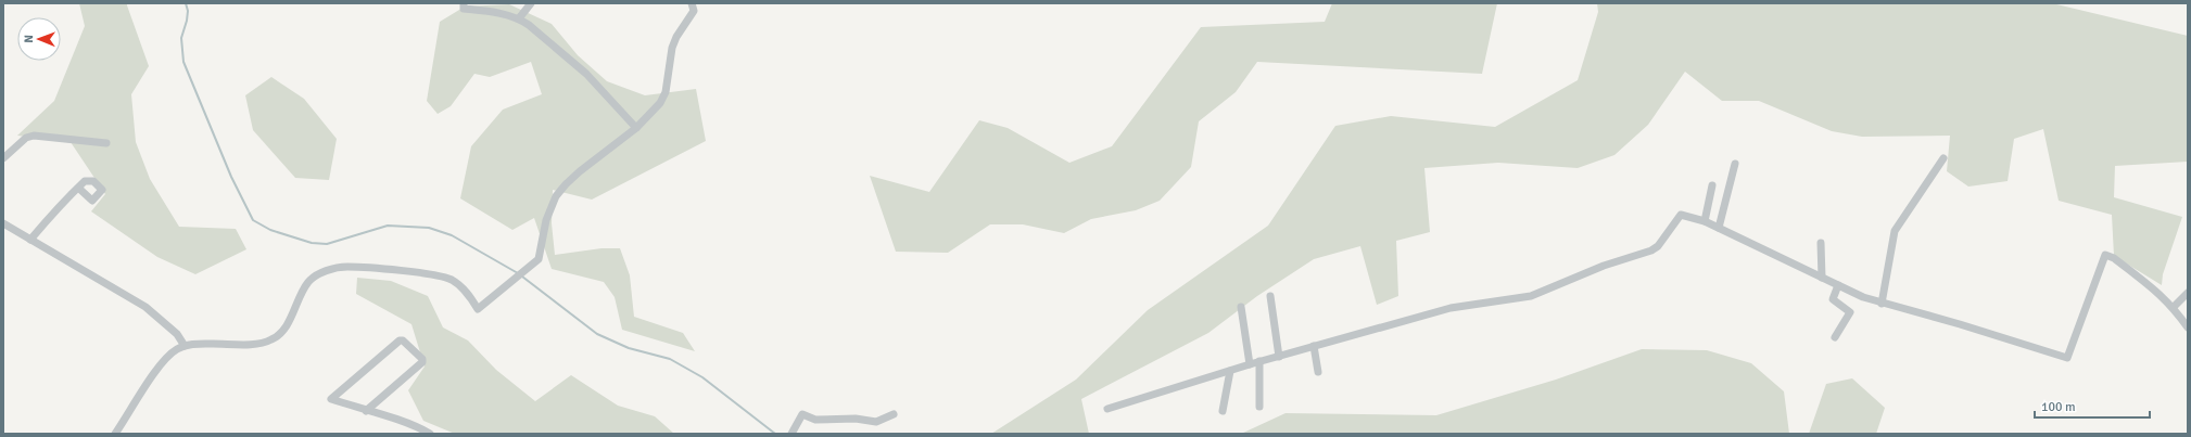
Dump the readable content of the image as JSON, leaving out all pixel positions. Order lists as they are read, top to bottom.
{
  "scale_bar": "100 m",
  "north": "left"
}
